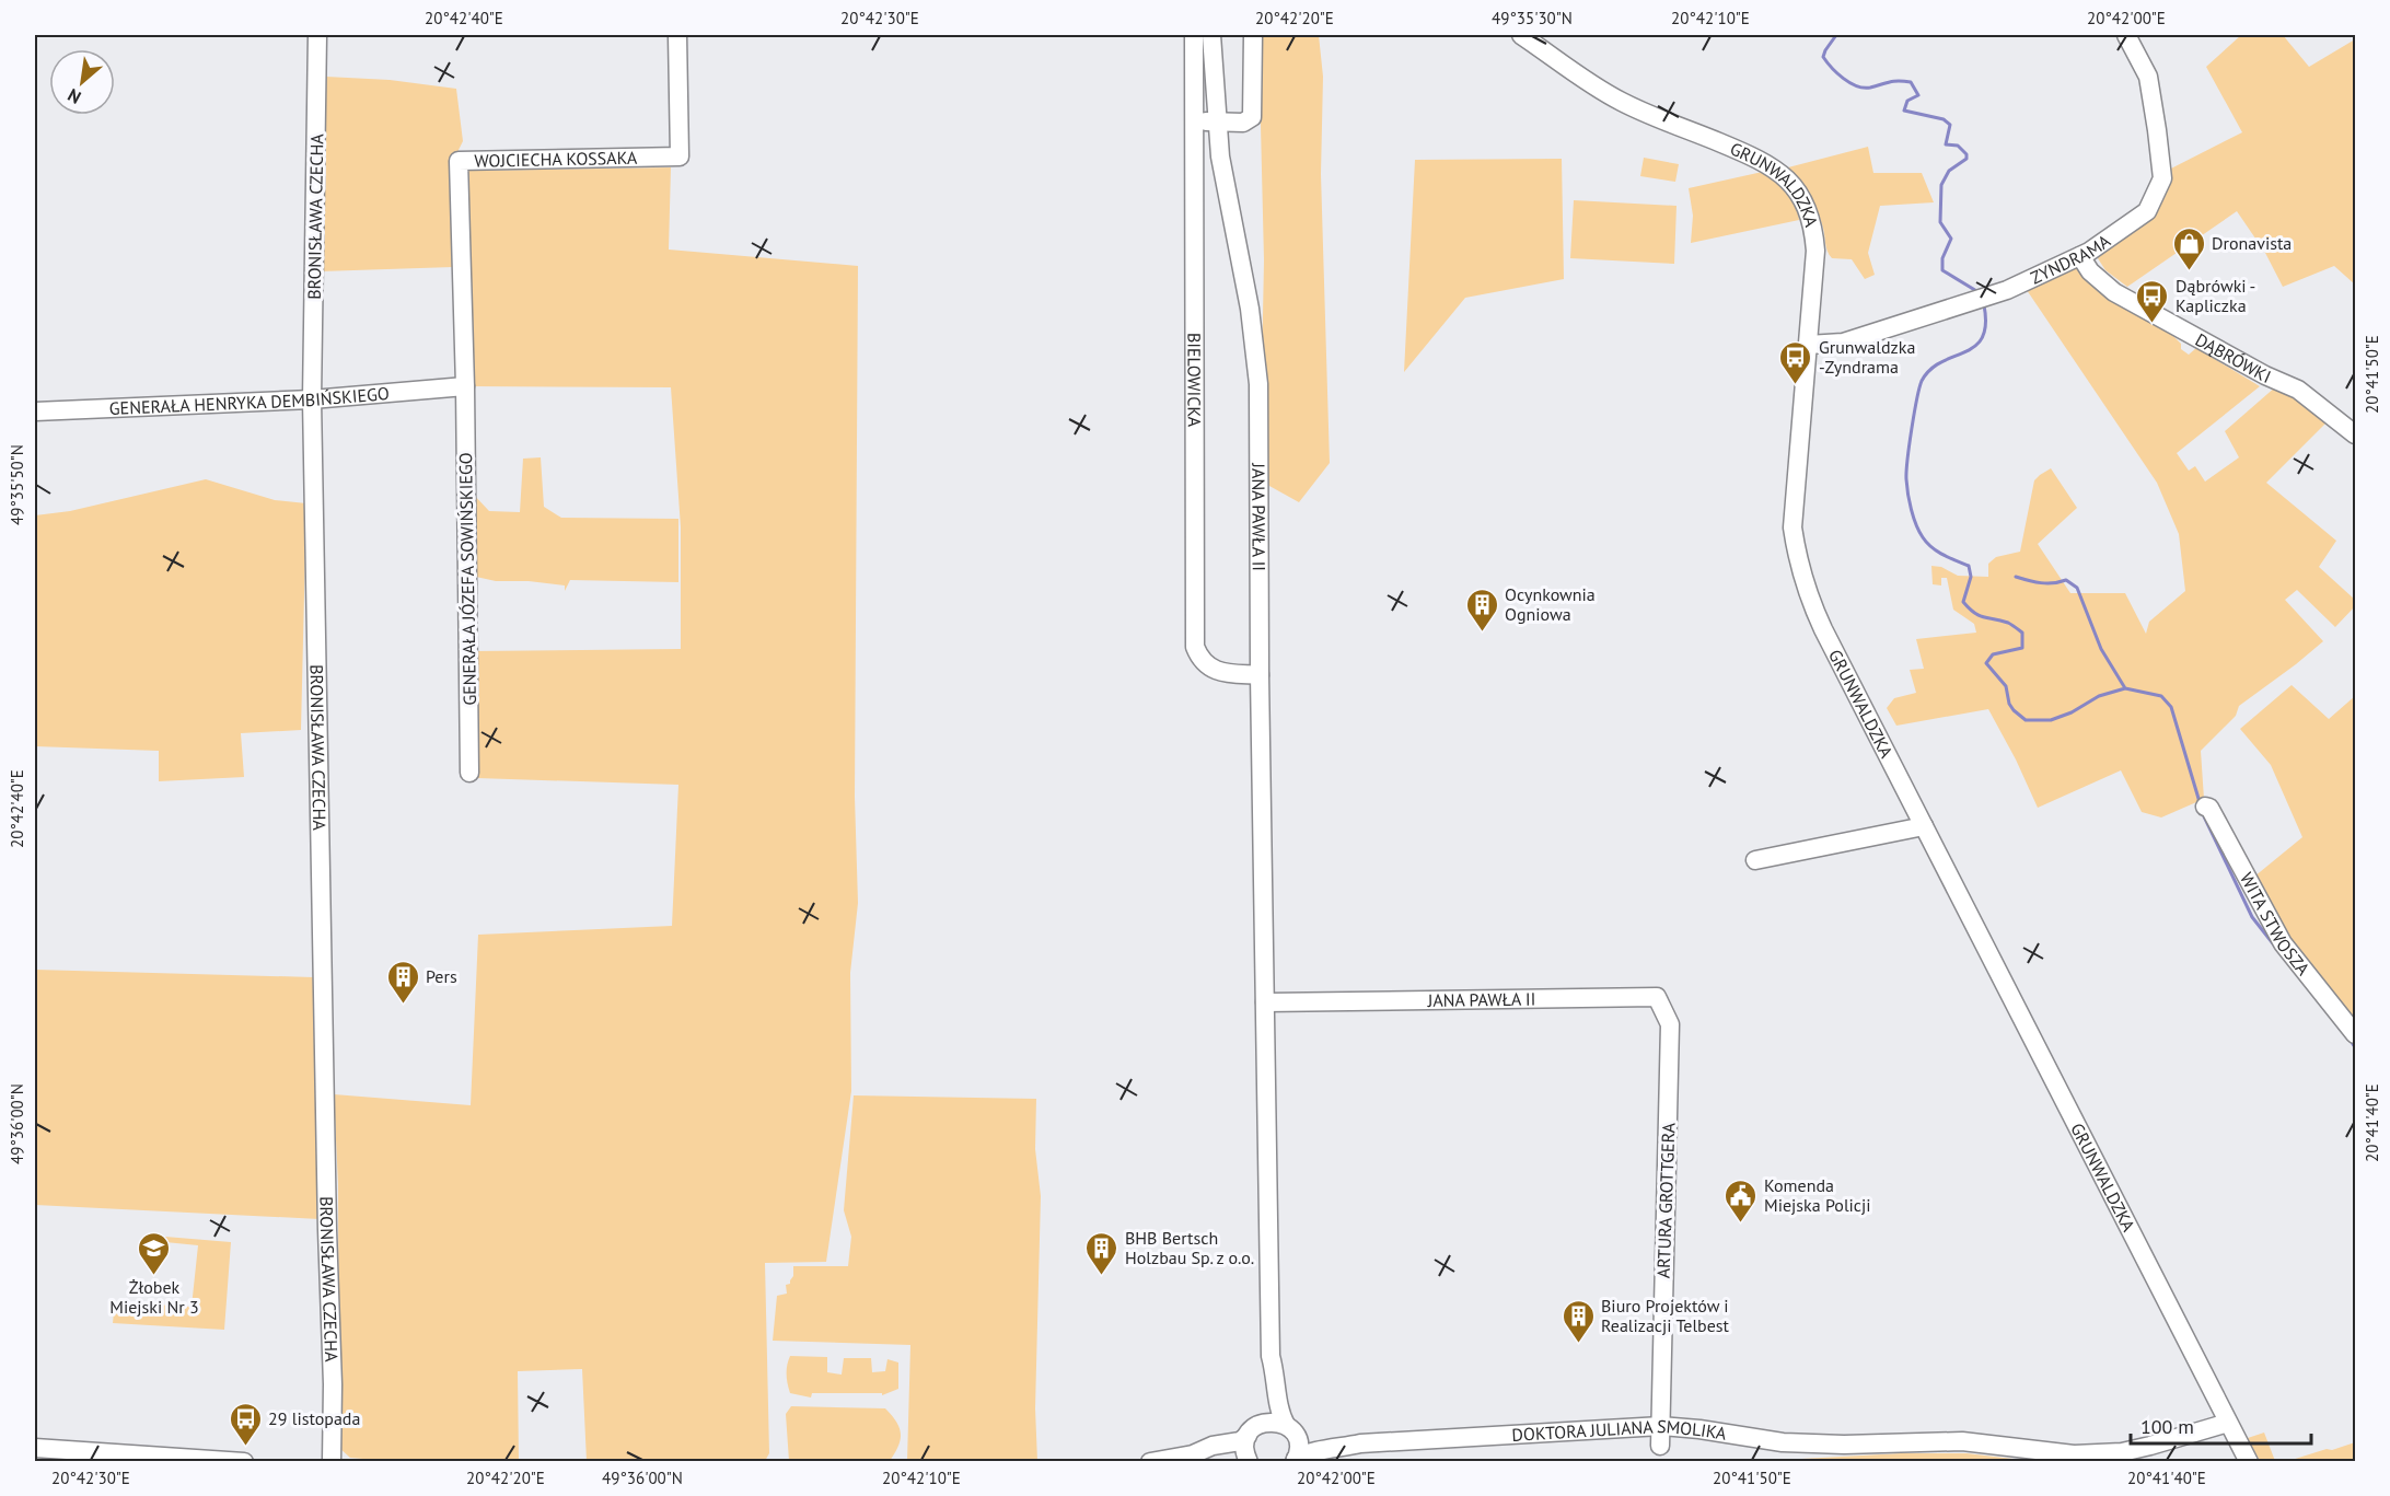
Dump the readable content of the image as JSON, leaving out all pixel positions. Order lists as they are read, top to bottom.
{
  "streets": {
    "street": [
      "WOJCIECHA KOSSAKA",
      "GRUNWALDZKA",
      "BRONISŁAWA CZECHA",
      "ZYNDRAMA",
      "DĄBRÓWKI",
      "BIELOWICKA",
      "GENERAŁA HENRYKA DEMBIŃSKIEGO",
      "JANA PAWŁA II",
      "GENERAŁA JÓZEFA SOWIŃSKIEGO",
      "WITA STWOSZA",
      "ARTURA GROTTGERA",
      "DOKTORA JULIANA SMOLIKA"
    ]
  },
  "crossings": [
    ["WOJCIECHA KOSSAKA", "GENERAŁA HENRYKA DEMBIŃSKIEGO"],
    ["WOJCIECHA KOSSAKA", "GENERAŁA JÓZEFA SOWIŃSKIEGO"],
    ["GRUNWALDZKA", "ZYNDRAMA"],
    ["GRUNWALDZKA", "DOKTORA JULIANA SMOLIKA"],
    ["BRONISŁAWA CZECHA", "GENERAŁA HENRYKA DEMBIŃSKIEGO"],
    ["ZYNDRAMA", "DĄBRÓWKI"],
    ["BIELOWICKA", "JANA PAWŁA II"],
    ["GENERAŁA HENRYKA DEMBIŃSKIEGO", "GENERAŁA JÓZEFA SOWIŃSKIEGO"],
    ["JANA PAWŁA II", "ARTURA GROTTGERA"],
    ["JANA PAWŁA II", "DOKTORA JULIANA SMOLIKA"],
    ["ARTURA GROTTGERA", "DOKTORA JULIANA SMOLIKA"]
  ],
  "places": {
    "shop": ["Dronavista"],
    "bus stop": ["Dąbrówki - Kapliczka", "Grunwaldzka -Zyndrama", "29 listopada"],
    "building": [
      "Ocynkownia Ogniowa",
      "Pers",
      "BHB Bertsch Holzbau Sp. z o.o.",
      "Biuro Projektów i Realizacji Telbest"
    ],
    "public building": ["Komenda Miejska Policji"],
    "school or university": ["Żłobek Miejski Nr 3"]
  },
  "scale_bar": "100 m",
  "north": "bottom left",
  "coordinates": [
    "20°42'40\"E",
    "20°42'30\"E",
    "20°42'20\"E",
    "49°35'30\"N",
    "20°42'10\"E",
    "20°42'00\"E",
    "20°41'50\"E",
    "49°35'50\"N",
    "20°41'40\"E",
    "49°36'00\"N"
  ]
}
